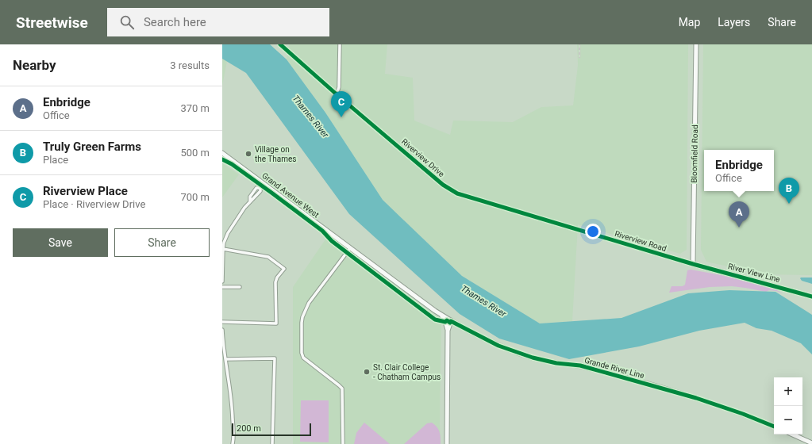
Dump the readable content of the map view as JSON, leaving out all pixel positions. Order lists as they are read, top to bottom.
{
  "streets": {
    "main road": [
      "Bloomfield Road",
      "Riverview Drive",
      "Grand Avenue West",
      "Riverview Road",
      "River View Line",
      "Grande River Line"
    ]
  },
  "crossings": [
    ["Bloomfield Road", "Riverview Road"],
    ["Bloomfield Road", "River View Line"],
    ["Riverview Drive", "Riverview Road"],
    ["Grand Avenue West", "Grande River Line"],
    ["Riverview Road", "River View Line"]
  ],
  "water": ["Thames River"],
  "places": ["Village on the Thames", "St. Clair College - Chatham Campus"],
  "scale_bar": "200 m",
  "page": {
    "header": "Streetwise",
    "search": "Search here",
    "nav": ["Map", "Layers", "Share"],
    "heading": ["Nearby", "3 results"],
    "list": [
      {
        "mark": "A",
        "name": "Enbridge",
        "note": "Office",
        "value": "370 m"
      },
      {
        "mark": "B",
        "name": "Truly Green Farms",
        "note": "Place",
        "value": "500 m"
      },
      {
        "mark": "C",
        "name": "Riverview Place",
        "note": "Place · Riverview Drive",
        "value": "700 m"
      }
    ],
    "pins": ["C", "B", "A"],
    "popup": ["Enbridge", "Office"],
    "buttons": ["Save", "Share"],
    "map_buttons": ["+", "−"],
    "scale": "200 m"
  }
}
